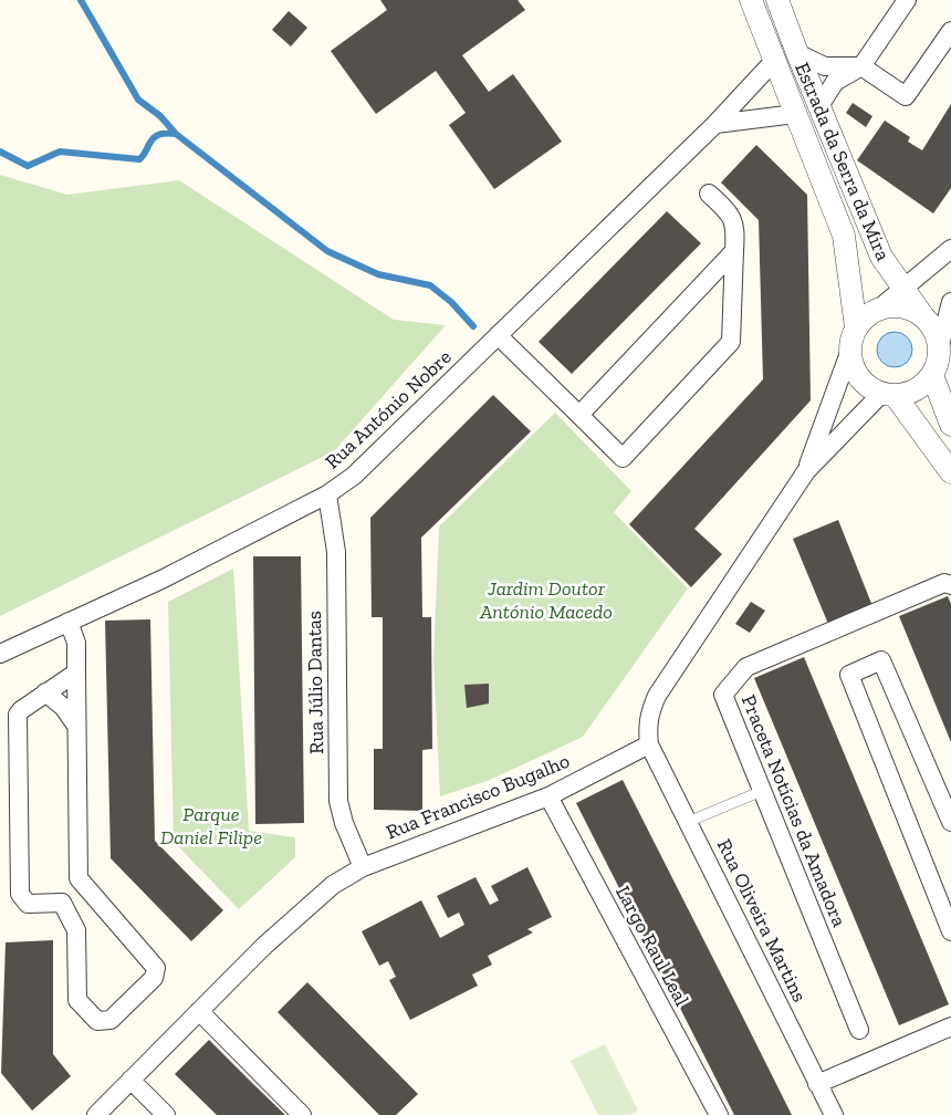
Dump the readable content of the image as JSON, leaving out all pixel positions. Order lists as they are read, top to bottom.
{
  "streets": {
    "street": [
      "Estrada da Serra da Mira",
      "Rua António Nobre",
      "Rua Júlio Dantas",
      "Rua Francisco Bugalho",
      "Praceta Notícias da Amadora",
      "Rua Oliveira Martins",
      "Largo Raul Leal"
    ]
  },
  "crossings": [
    ["Estrada da Serra da Mira", "Rua António Nobre"],
    ["Rua António Nobre", "Rua Júlio Dantas"],
    ["Rua Júlio Dantas", "Rua Francisco Bugalho"],
    ["Rua Francisco Bugalho", "Rua Oliveira Martins"],
    ["Rua Francisco Bugalho", "Largo Raul Leal"]
  ],
  "parks": ["Jardim Doutor António Macedo", "Parque Daniel Filipe"]
}
